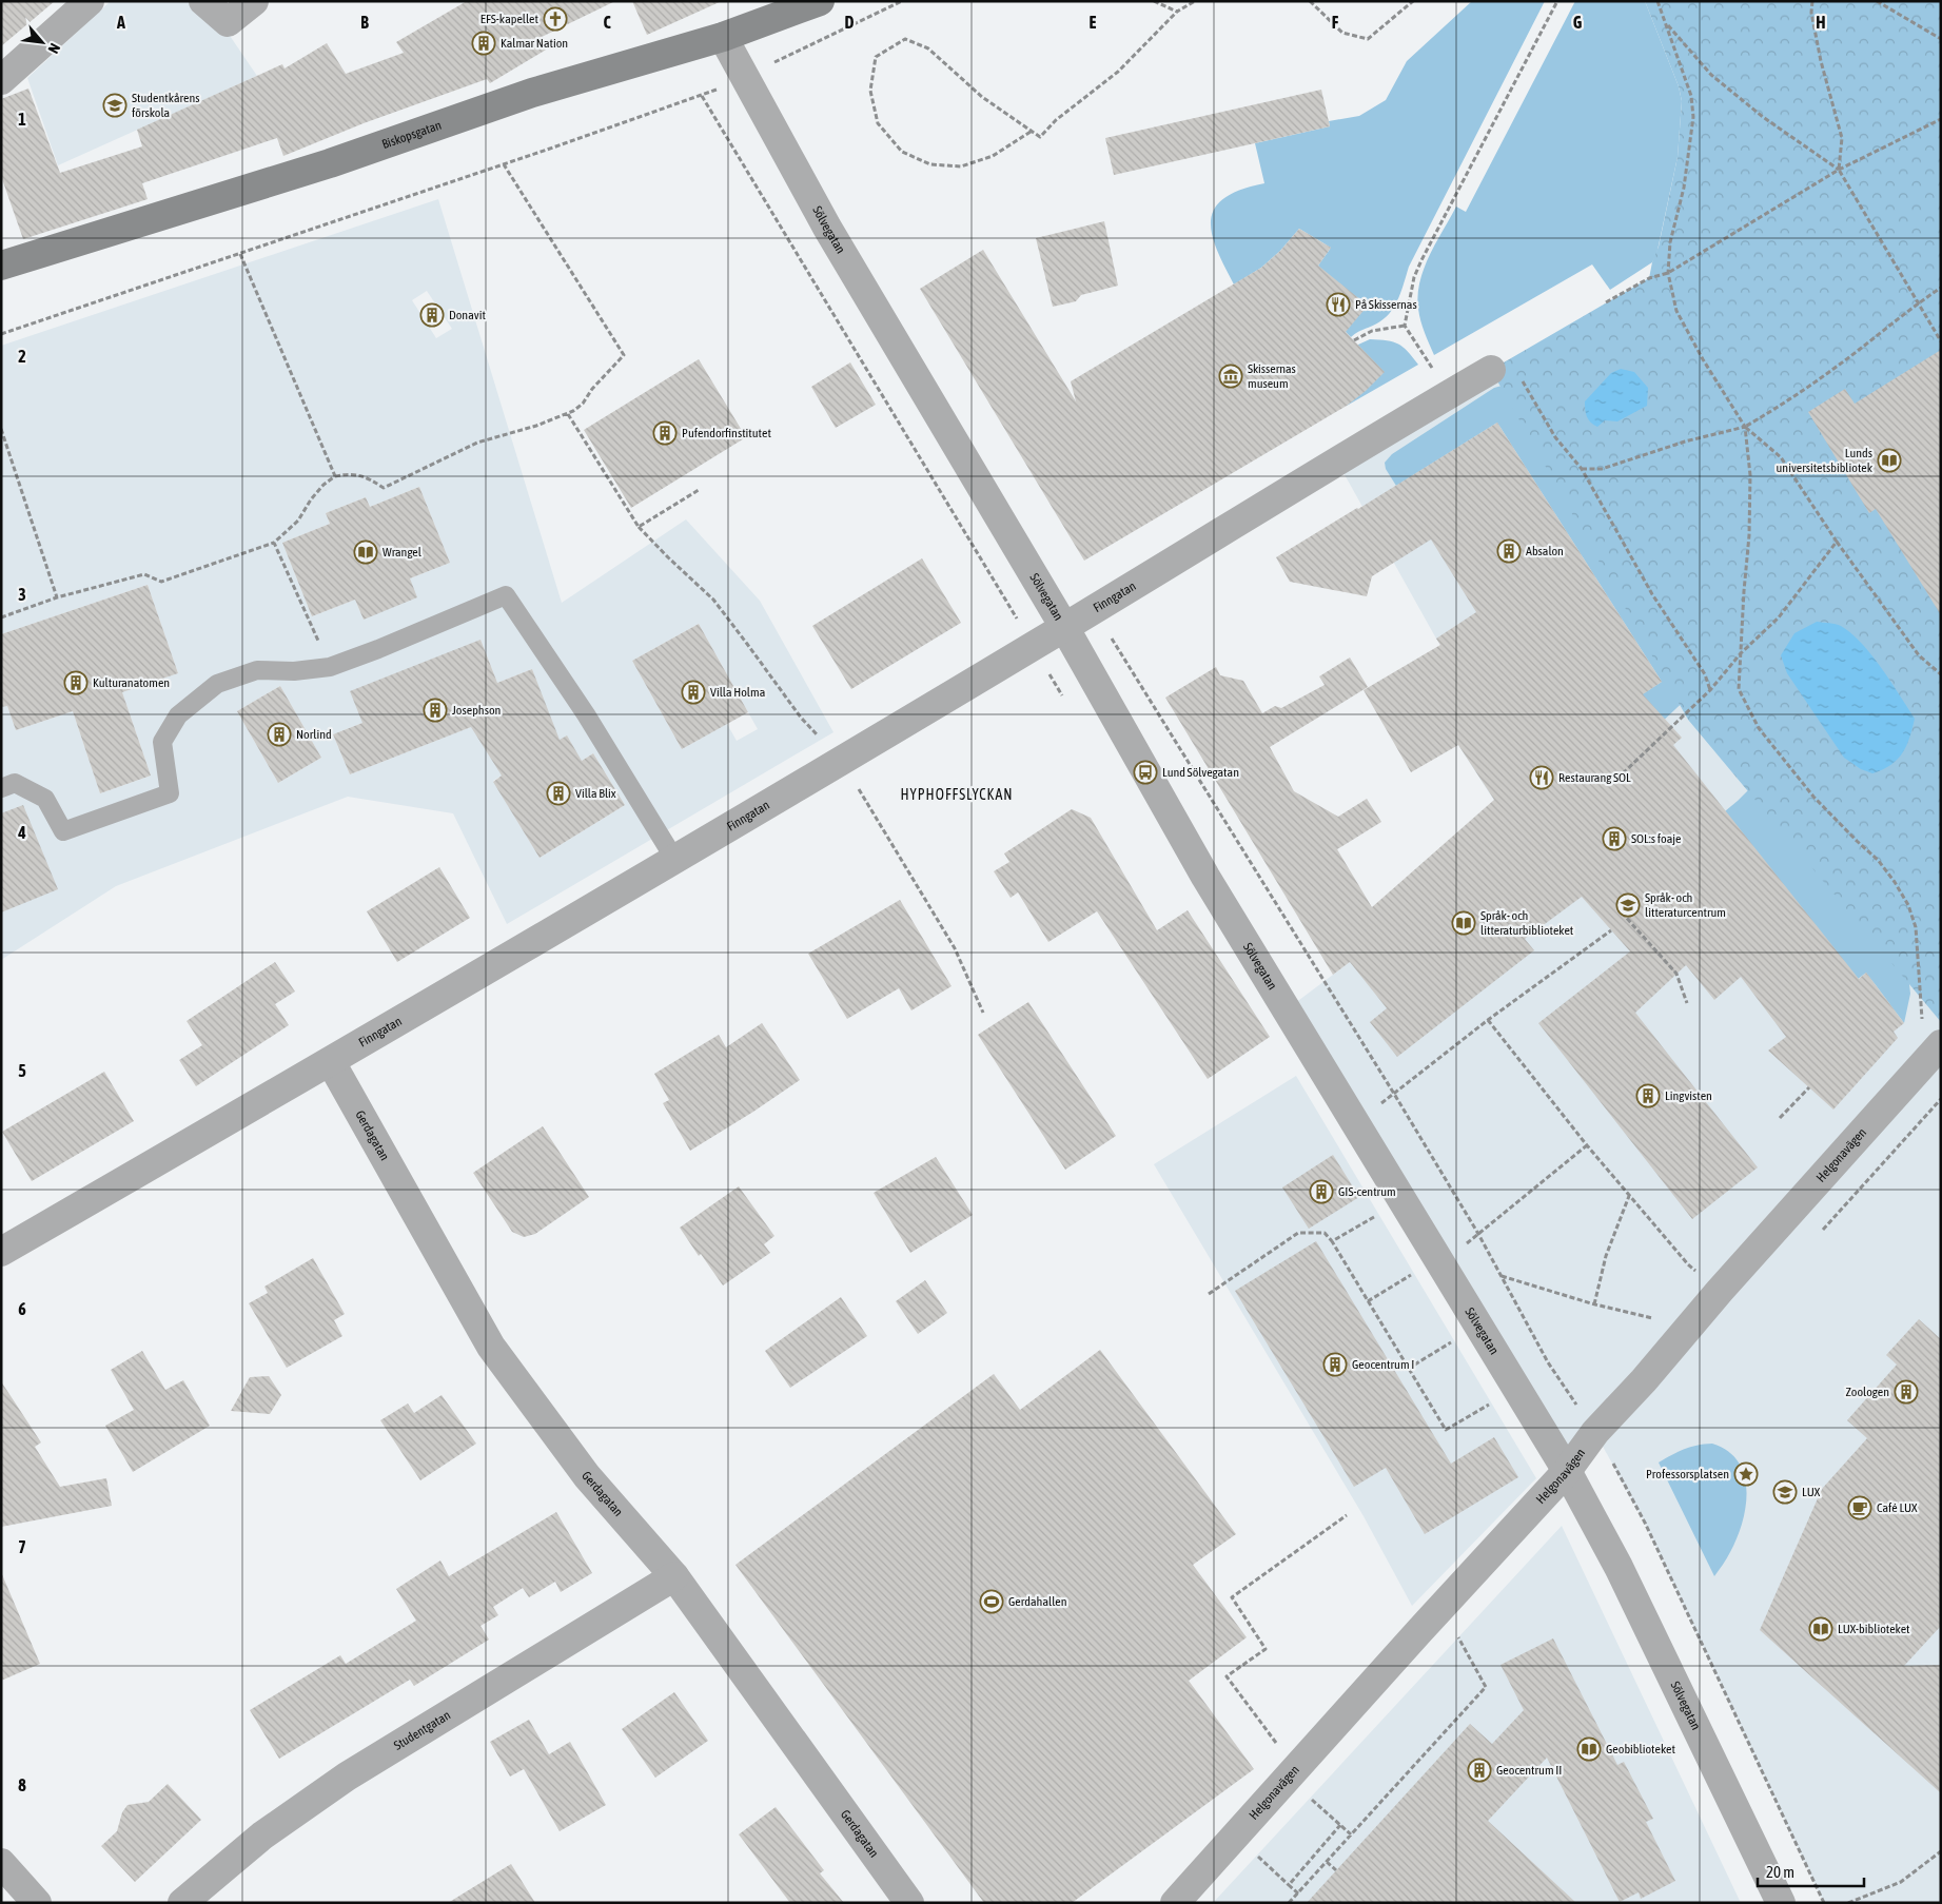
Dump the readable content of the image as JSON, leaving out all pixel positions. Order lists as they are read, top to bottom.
{
  "streets": {
    "street": [
      "Biskopsgatan",
      "Sölvegatan",
      "Finngatan",
      "Gerdagatan",
      "Helgonavägen",
      "Studentgatan"
    ]
  },
  "crossings": [
    ["Biskopsgatan", "Sölvegatan"],
    ["Sölvegatan", "Finngatan"],
    ["Sölvegatan", "Helgonavägen"],
    ["Finngatan", "Gerdagatan"],
    ["Gerdagatan", "Studentgatan"]
  ],
  "districts": ["HYPHOFFSLYCKAN"],
  "places": {
    "church": ["EFS-kapellet"],
    "building": [
      "Kalmar Nation",
      "Donavit",
      "Pufendorfinstitutet",
      "Absalon",
      "Kulturanatomen",
      "Villa Holma",
      "Josephson",
      "Norlind",
      "Villa Blix",
      "SOL:s foaje",
      "Lingvisten",
      "GIS-centrum",
      "Geocentrum I",
      "Zoologen",
      "Geocentrum II"
    ],
    "school or university": ["Studentkårens förskola", "Språk- och litteraturcentrum", "LUX"],
    "restaurant": ["På Skissernas", "Restaurang SOL"],
    "museum": ["Skissernas museum"],
    "library": [
      "Lunds universitetsbibliotek",
      "Wrangel",
      "Språk- och litteraturbiblioteket",
      "LUX-biblioteket",
      "Geobiblioteket"
    ],
    "bus stop": ["Lund Sölvegatan"],
    "place": ["Professorsplatsen"],
    "cafe": ["Café LUX"],
    "sports": ["Gerdahallen"]
  },
  "scale_bar": "20 m",
  "north": "bottom right",
  "grid": {
    "columns": [
      "A",
      "B",
      "C",
      "D",
      "E",
      "F",
      "G",
      "H"
    ],
    "rows": [
      "1",
      "2",
      "3",
      "4",
      "5",
      "6",
      "7",
      "8"
    ]
  }
}
